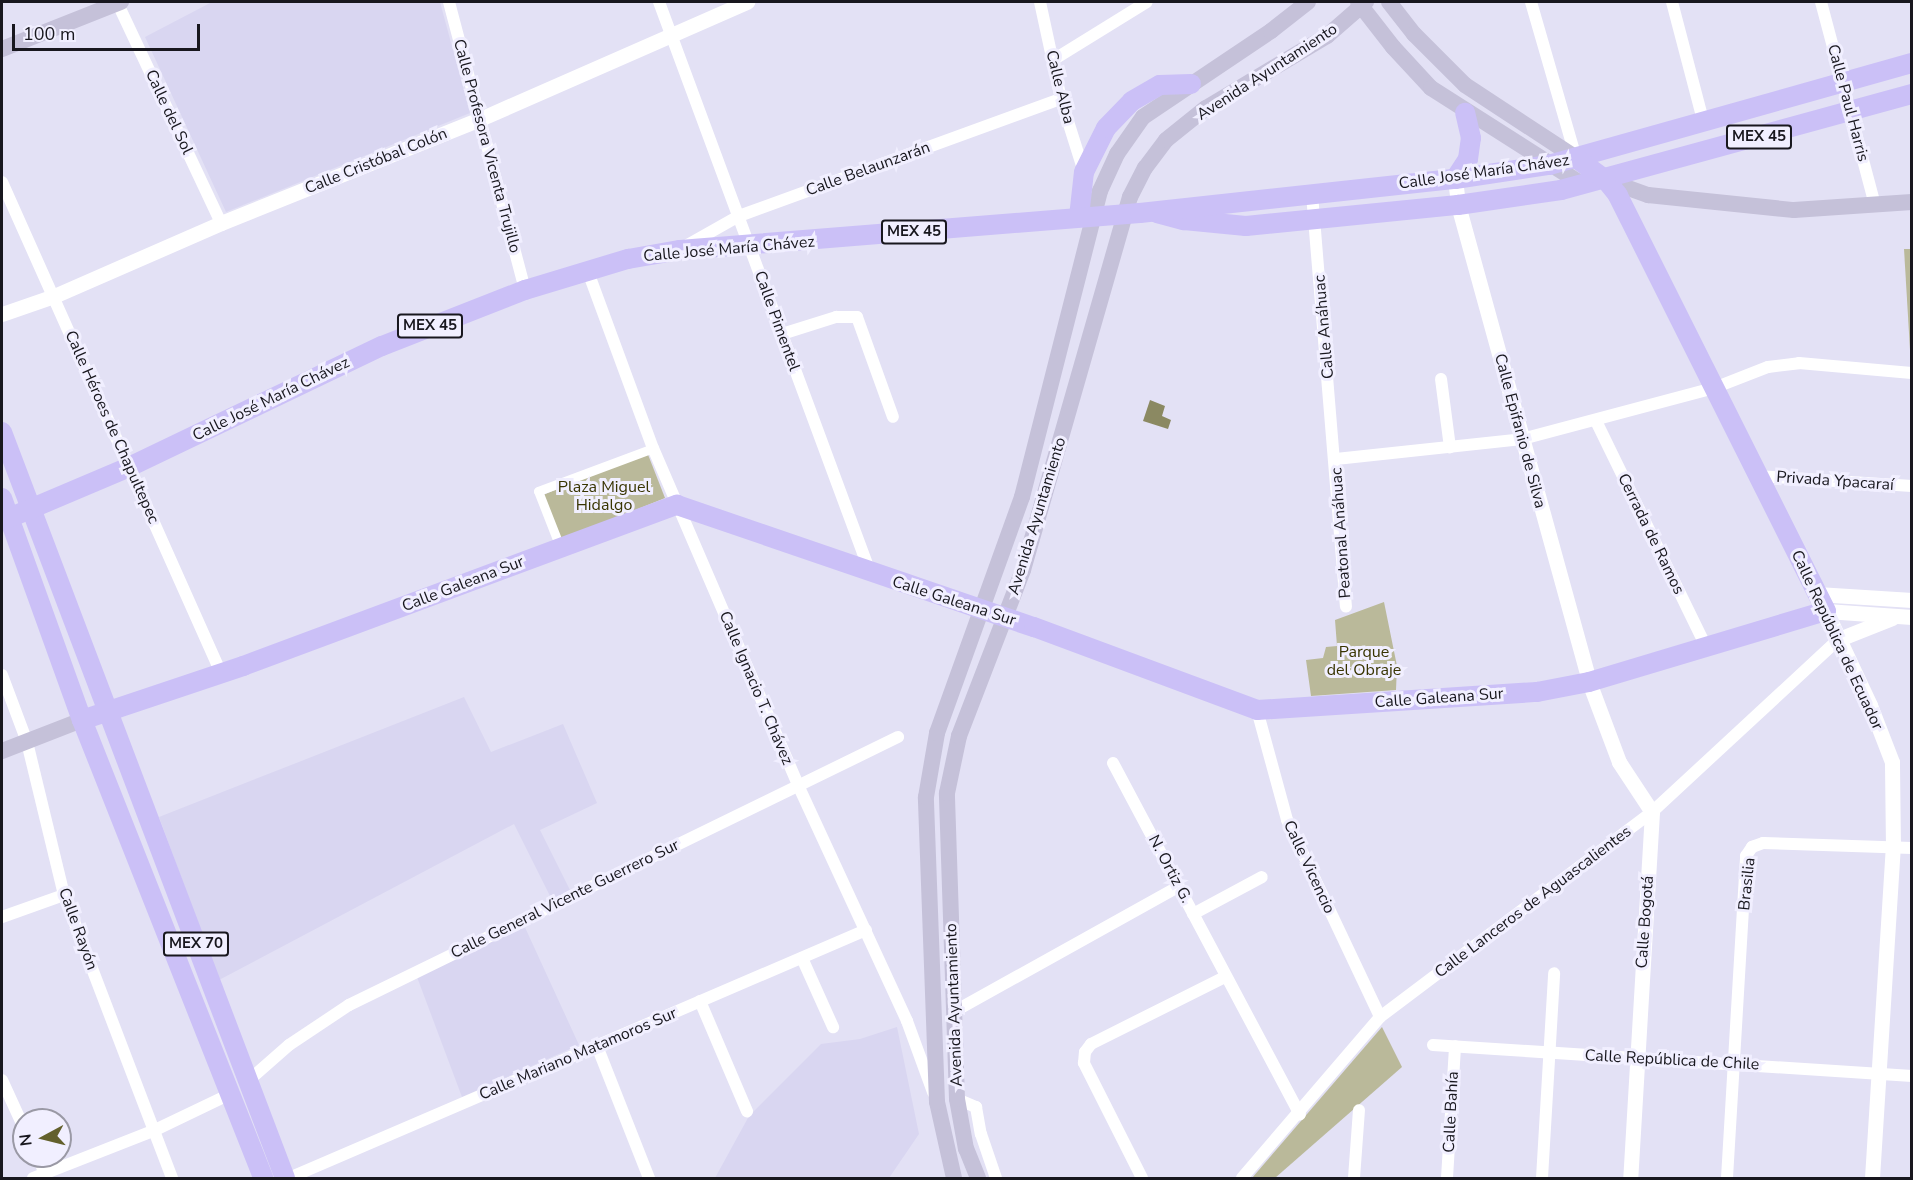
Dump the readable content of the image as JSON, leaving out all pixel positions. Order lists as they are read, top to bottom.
{
  "streets": {
    "main road": [
      "Avenida Ayuntamiento",
      "MEX 45",
      "Calle José María Chávez",
      "Calle Galeana Sur",
      "Calle República de Ecuador",
      "MEX 70"
    ],
    "street": [
      "Calle Alba",
      "Calle Paul Harris",
      "Calle del Sol",
      "Calle Profesora Vicenta Trujillo",
      "Calle Cristóbal Colón",
      "Calle Belaunzarán",
      "Calle Pimentel",
      "Calle Anáhuac",
      "Calle Héroes de Chapultepec",
      "Calle Epifanio de Silva",
      "Privada Ypacaraí",
      "Peatonal Anáhuac",
      "Cerrada de Ramos",
      "Calle Ignacio T. Chávez",
      "Calle Vicencio",
      "N. Ortiz G.",
      "Brasilia",
      "Calle General Vicente Guerrero Sur",
      "Calle Lanceros de Aguascalientes",
      "Calle Bogotá",
      "Calle Rayón",
      "Calle Mariano Matamoros Sur",
      "Calle República de Chile",
      "Calle Bahía"
    ]
  },
  "crossings": [
    ["Avenida Ayuntamiento", "Calle Ignacio T. Chávez"],
    ["Calle Alba", "Calle Belaunzarán"],
    ["Calle Paul Harris", "Calle José María Chávez"],
    ["Calle del Sol", "Calle Cristóbal Colón"],
    ["MEX 45", "Calle José María Chávez"],
    ["MEX 45", "MEX 70"],
    ["Calle Profesora Vicenta Trujillo", "Calle Cristóbal Colón"],
    ["Calle Profesora Vicenta Trujillo", "Calle José María Chávez"],
    ["Calle Cristóbal Colón", "Calle Pimentel"],
    ["Calle Cristóbal Colón", "Calle Héroes de Chapultepec"],
    ["Calle Belaunzarán", "Calle José María Chávez"],
    ["Calle Belaunzarán", "Calle Pimentel"],
    ["Calle José María Chávez", "Calle Pimentel"],
    ["Calle José María Chávez", "Calle Anáhuac"],
    ["Calle José María Chávez", "Calle Héroes de Chapultepec"],
    ["Calle José María Chávez", "Calle Epifanio de Silva"],
    ["Calle José María Chávez", "Calle República de Ecuador"],
    ["Calle José María Chávez", "Calle Ignacio T. Chávez"],
    ["Calle José María Chávez", "MEX 70"],
    ["Calle Pimentel", "Calle Galeana Sur"],
    ["Calle Anáhuac", "Peatonal Anáhuac"],
    ["Calle Héroes de Chapultepec", "Calle Galeana Sur"],
    ["Calle Epifanio de Silva", "Calle Galeana Sur"],
    ["Privada Ypacaraí", "Calle República de Ecuador"],
    ["Cerrada de Ramos", "Calle Galeana Sur"],
    ["Calle Galeana Sur", "Calle República de Ecuador"],
    ["Calle Galeana Sur", "Calle Ignacio T. Chávez"],
    ["Calle Galeana Sur", "Calle Vicencio"],
    ["Calle Galeana Sur", "MEX 70"],
    ["Calle República de Ecuador", "Brasilia"],
    ["Calle República de Ecuador", "Calle Lanceros de Aguascalientes"],
    ["Calle República de Ecuador", "Calle República de Chile"],
    ["Calle Ignacio T. Chávez", "Calle General Vicente Guerrero Sur"],
    ["Calle Ignacio T. Chávez", "Calle Mariano Matamoros Sur"],
    ["Calle Vicencio", "Calle Lanceros de Aguascalientes"],
    ["N. Ortiz G.", "Calle Lanceros de Aguascalientes"],
    ["Brasilia", "Calle República de Chile"],
    ["Calle General Vicente Guerrero Sur", "MEX 70"],
    ["Calle Lanceros de Aguascalientes", "Calle Bogotá"],
    ["Calle Bogotá", "Calle República de Chile"],
    ["MEX 70", "Calle Mariano Matamoros Sur"],
    ["Calle República de Chile", "Calle Bahía"]
  ],
  "parks": ["Plaza Miguel Hidalgo", "Parque del Obraje"],
  "scale_bar": "100 m",
  "north": "left"
}
